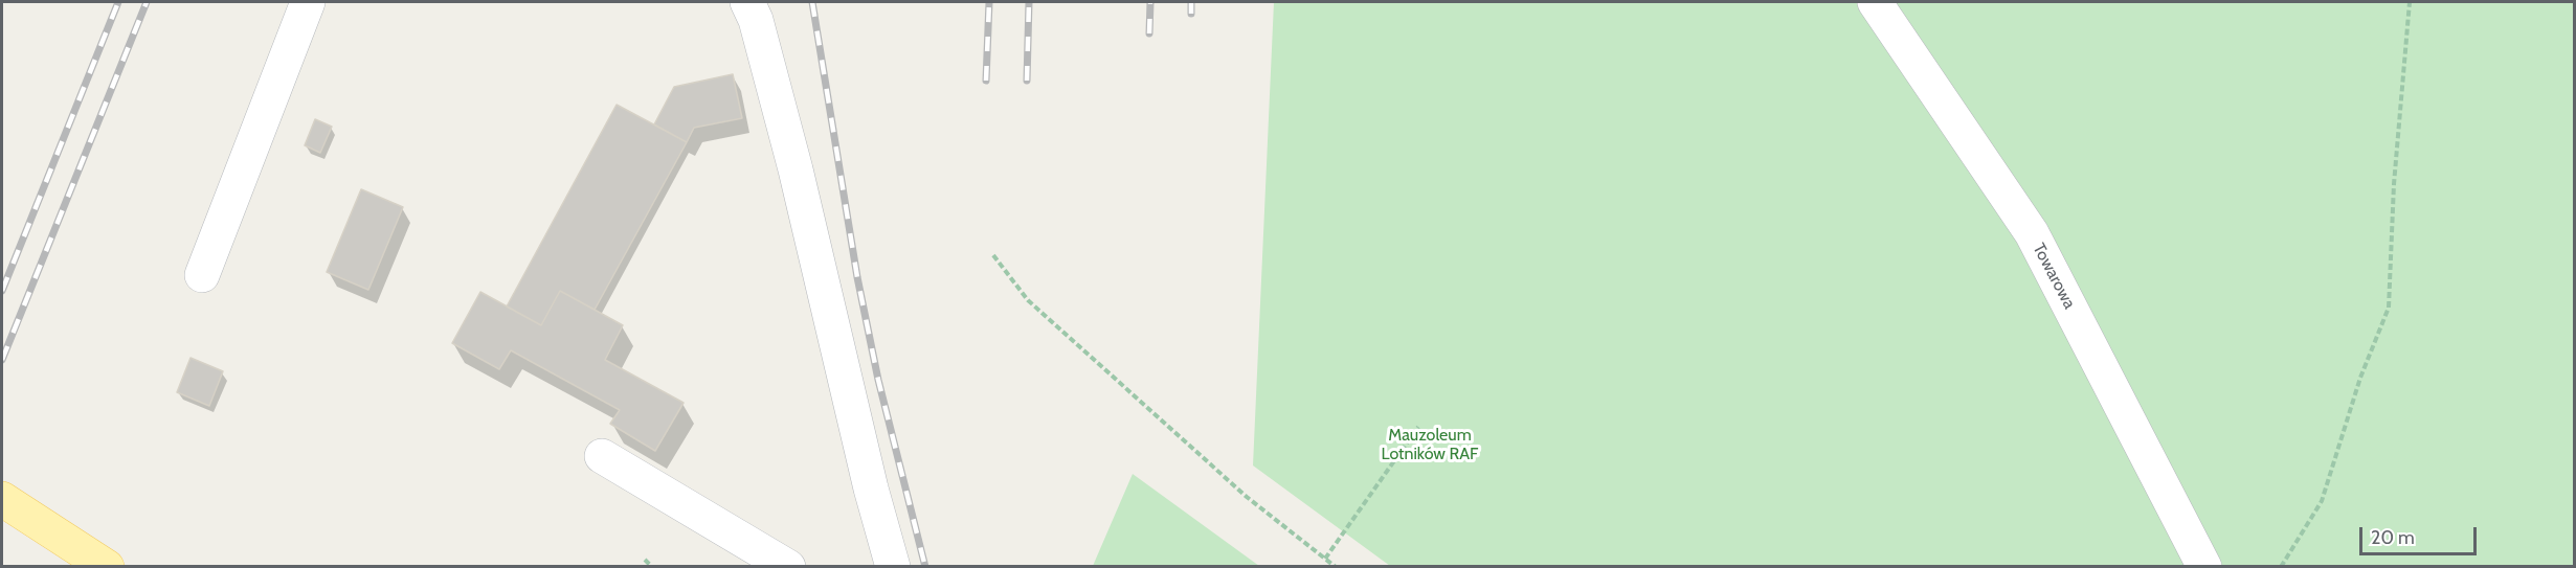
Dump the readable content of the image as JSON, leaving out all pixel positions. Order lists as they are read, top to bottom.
{
  "streets": {
    "street": ["Towarowa"]
  },
  "parks": ["Mauzoleum Lotników RAF"],
  "scale_bar": "20 m"
}
